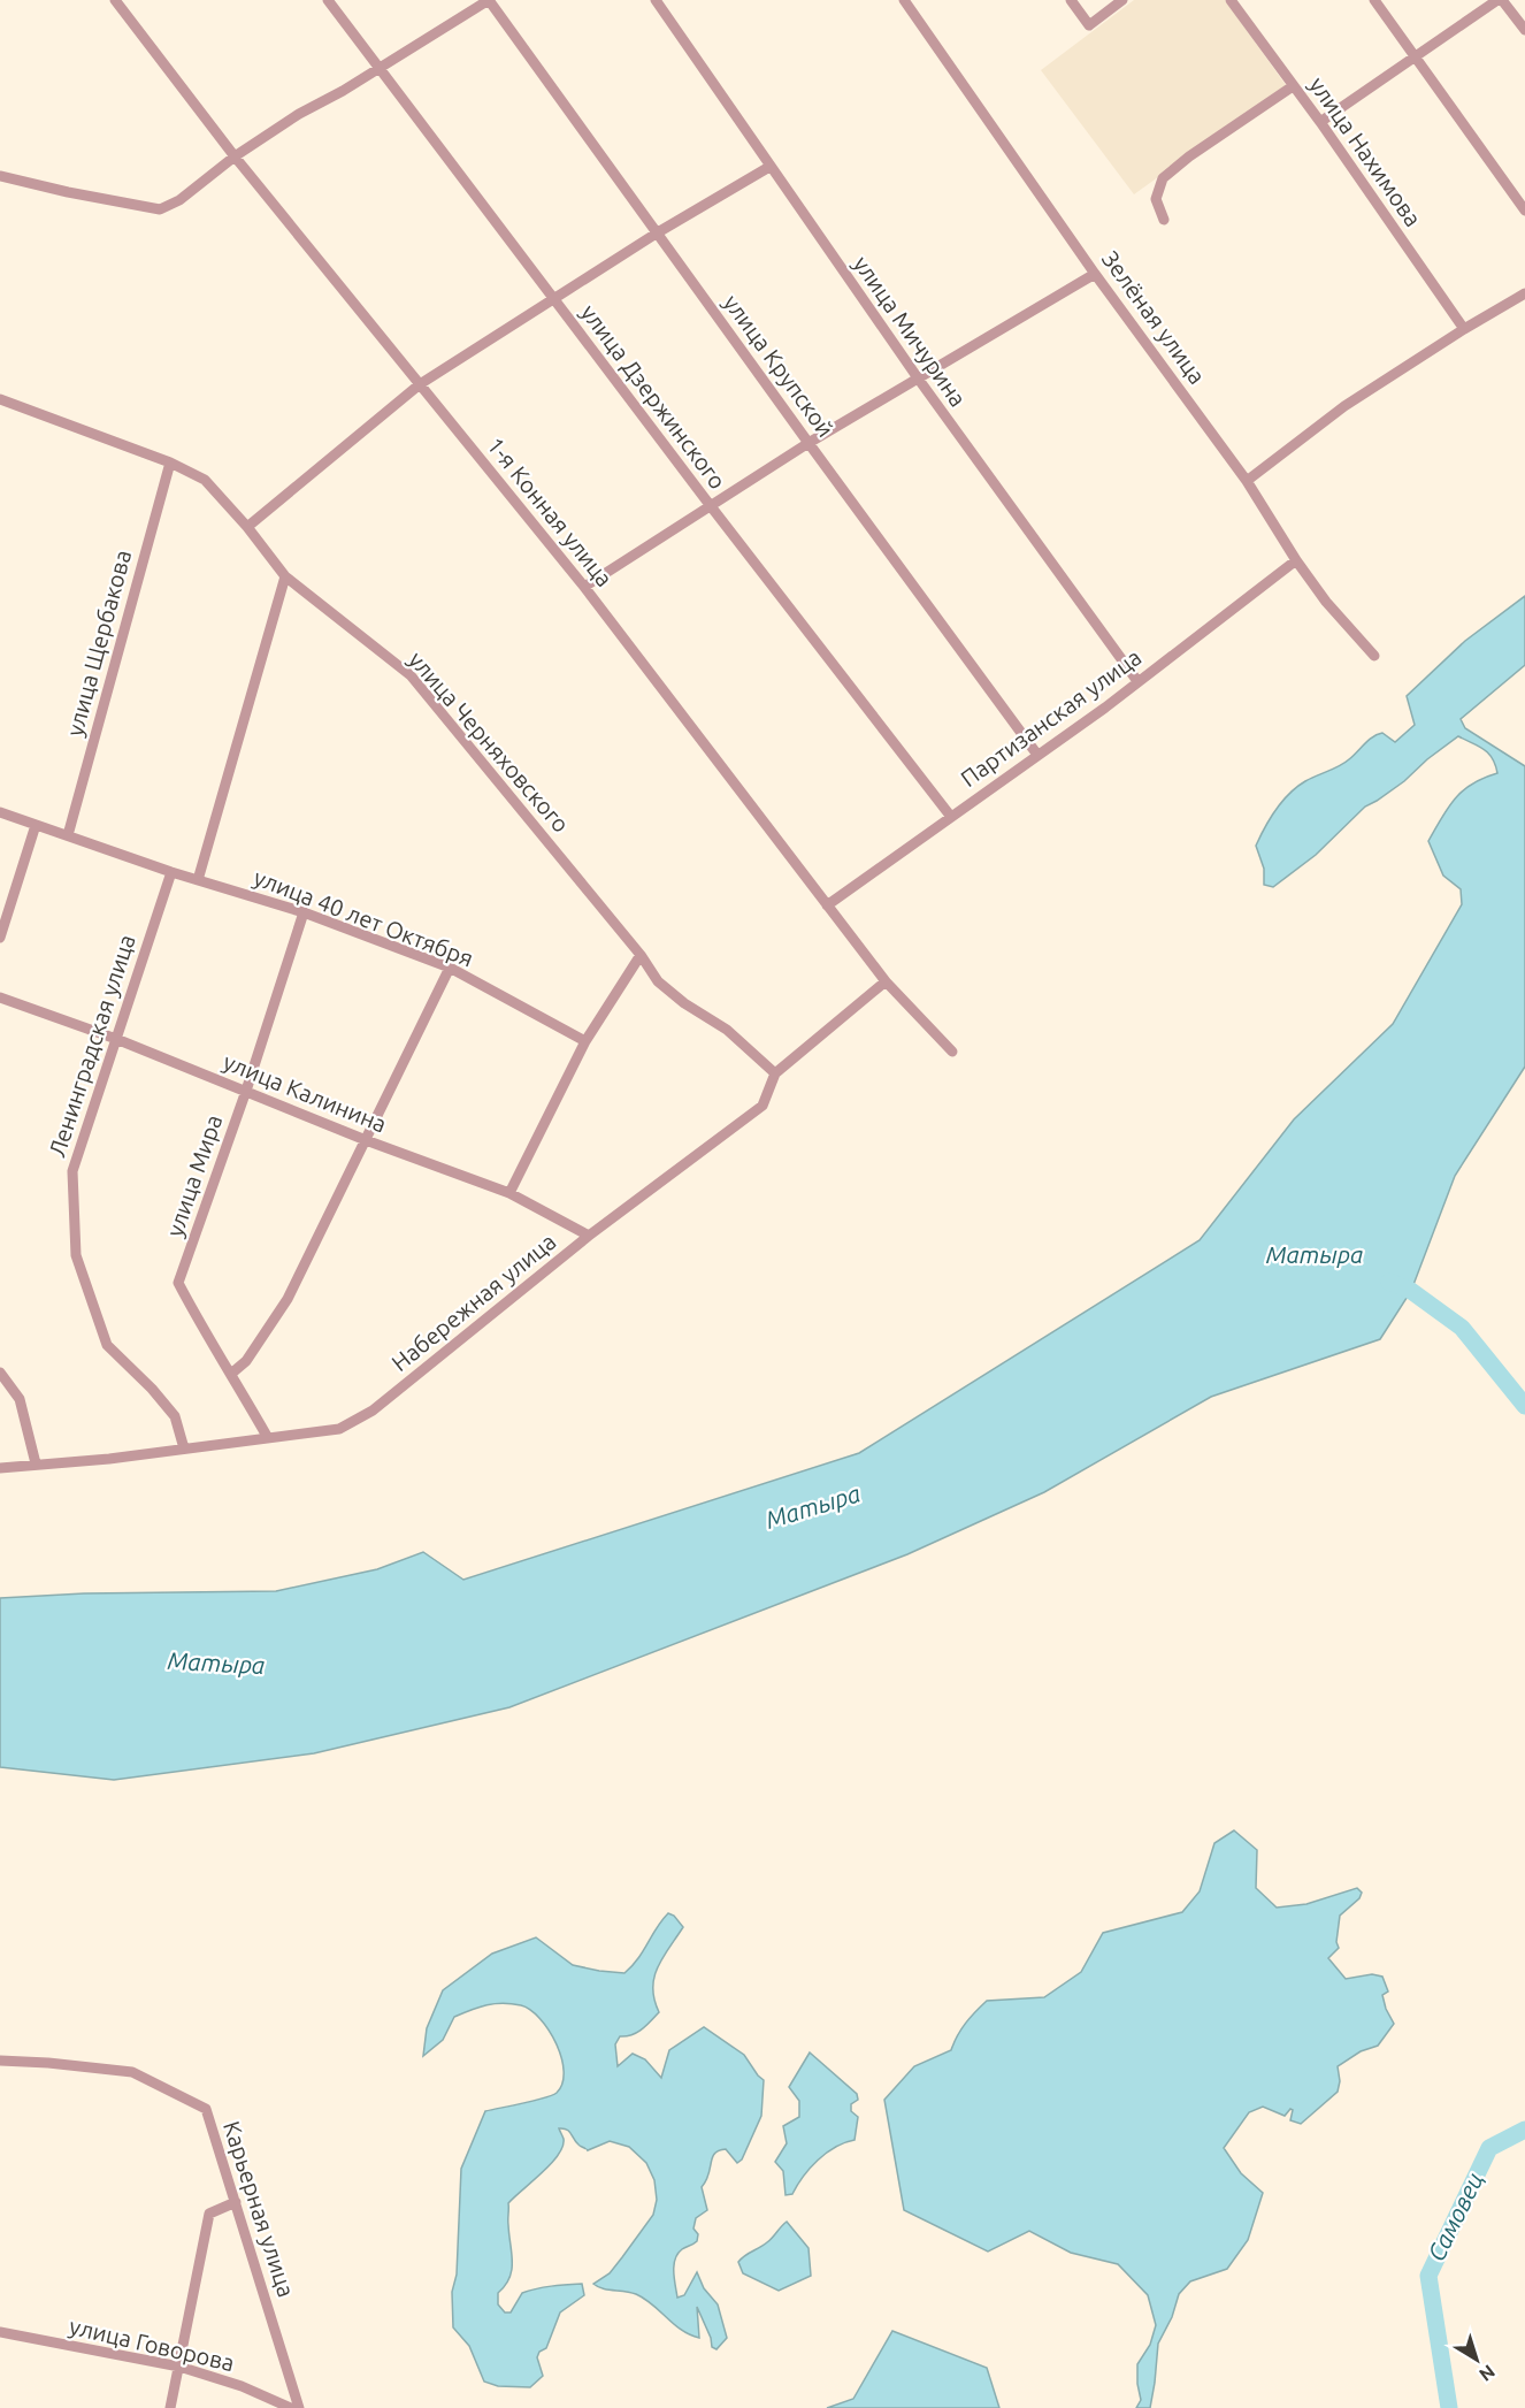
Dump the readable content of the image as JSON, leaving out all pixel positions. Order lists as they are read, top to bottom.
{
  "streets": {
    "street": [
      "улица Нахимова",
      "Зелёная улица",
      "улица Мичурина",
      "улица Крупской",
      "улица Дзержинского",
      "1-я Конная улица",
      "улица Щербакова",
      "Партизанская улица",
      "улица Черняховского",
      "улица 40 лет Октября",
      "Ленинградская улица",
      "улица Калинина",
      "улица Мира",
      "Набережная улица",
      "Карьерная улица",
      "улица Говорова"
    ]
  },
  "crossings": [
    ["Зелёная улица", "Партизанская улица"],
    ["улица Мичурина", "Партизанская улица"],
    ["улица Крупской", "Партизанская улица"],
    ["улица Дзержинского", "Партизанская улица"],
    ["1-я Конная улица", "Партизанская улица"],
    ["1-я Конная улица", "Набережная улица"],
    ["улица Щербакова", "улица Черняховского"],
    ["улица Щербакова", "улица 40 лет Октября"],
    ["улица Черняховского", "Набережная улица"],
    ["улица 40 лет Октября", "Ленинградская улица"],
    ["улица 40 лет Октября", "улица Мира"],
    ["Ленинградская улица", "улица Калинина"],
    ["Ленинградская улица", "Набережная улица"],
    ["улица Калинина", "улица Мира"],
    ["улица Калинина", "Набережная улица"],
    ["улица Мира", "Набережная улица"]
  ],
  "water": ["Матыра", "Самовец"],
  "north": "bottom right"
}
